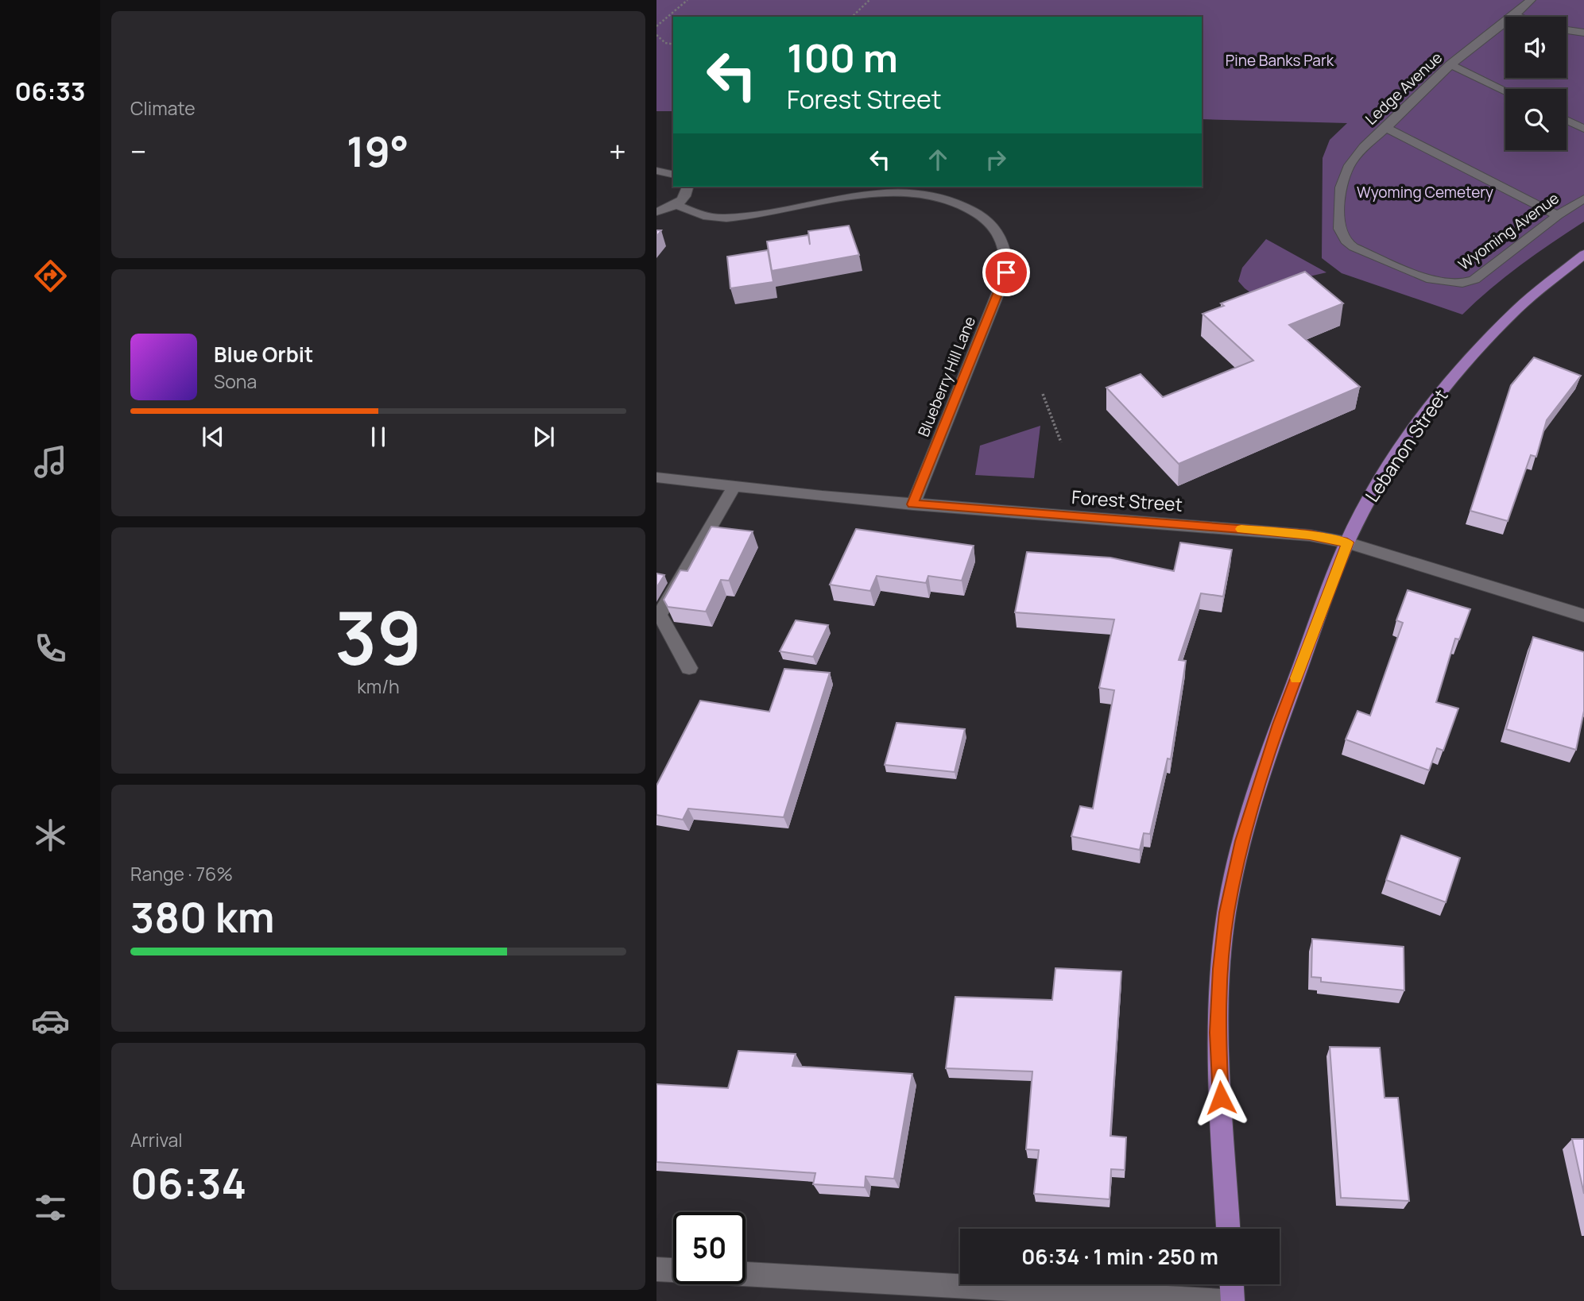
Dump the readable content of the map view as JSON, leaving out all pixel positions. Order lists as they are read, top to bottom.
{
  "streets": {
    "main road": ["Lebanon Street"],
    "street": [
      "Ledge Avenue",
      "Wyoming Avenue",
      "Blueberry Hill Lane",
      "Forest Street"
    ]
  },
  "crossings": [
    ["Ledge Avenue", "Wyoming Avenue"],
    ["Blueberry Hill Lane", "Forest Street"],
    ["Lebanon Street", "Forest Street"]
  ],
  "parks": ["Pine Banks Park", "Wyoming Cemetery"],
  "page": {
    "tabs": "06:33",
    "tile": [
      "Climate",
      ["39", "km/h"],
      ["Range · 76%", "380 km"],
      ["Arrival", "06:34"]
    ],
    "turn": ["100 m", "Forest Street"],
    "heat": ["−", "19°", "+"],
    "song": ["Blue Orbit", "Sona"],
    "limit": "50",
    "trip": "06:34 · 1 min · 250 m"
  }
}
